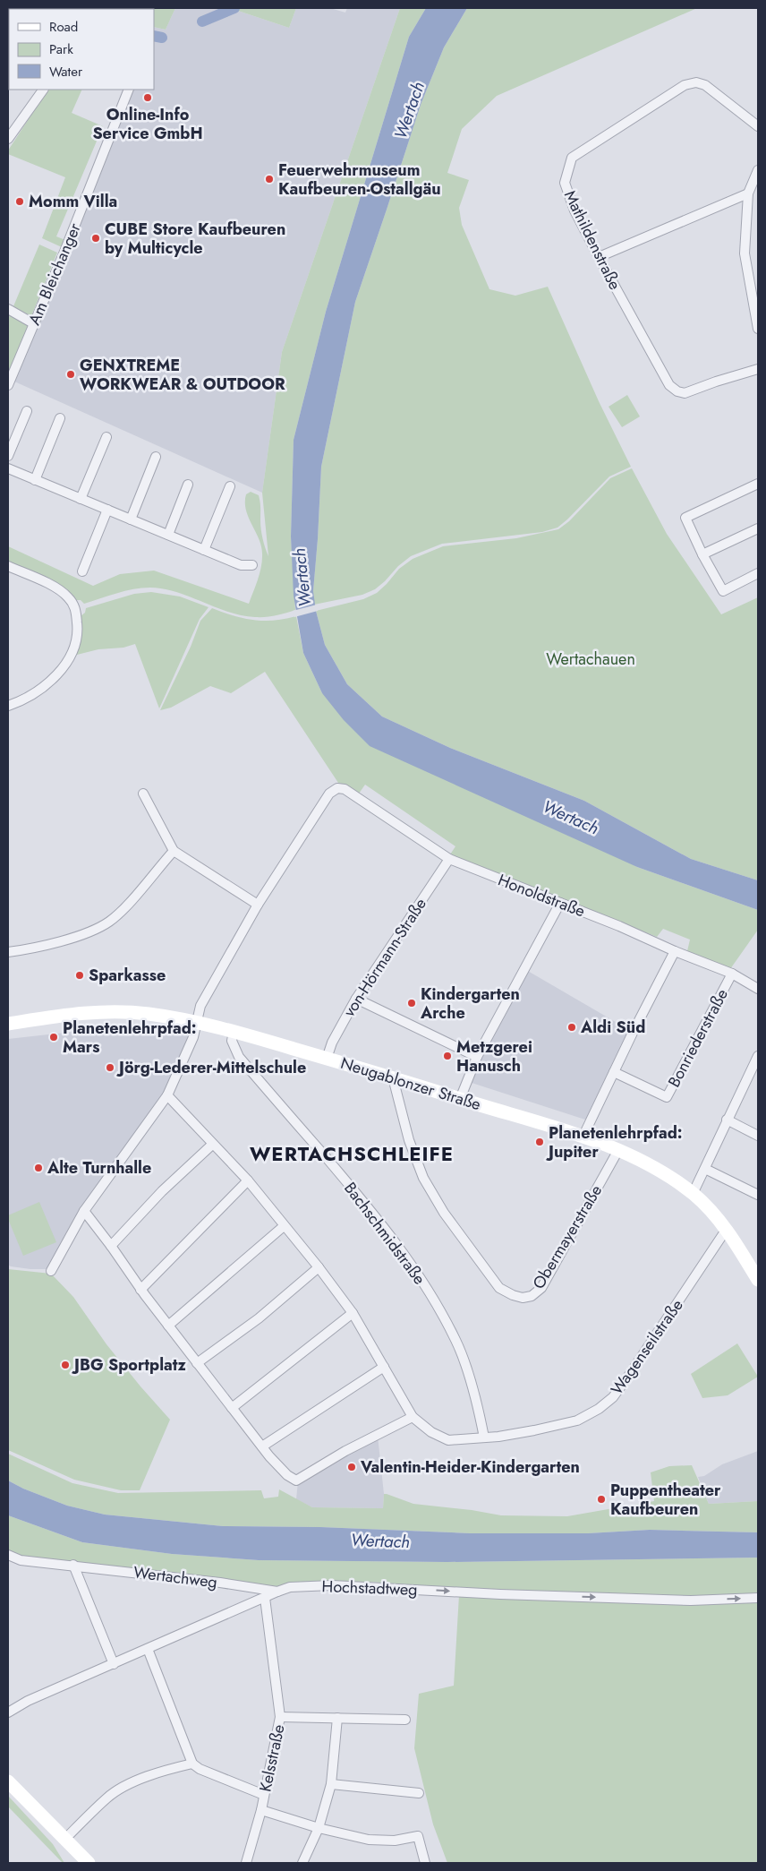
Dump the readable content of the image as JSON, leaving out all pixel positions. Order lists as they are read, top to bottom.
{
  "streets": {
    "street": [
      "Mathildenstraße",
      "Am Bleichanger",
      "Honoldstraße",
      "von-Hörmann-Straße",
      "Bonriederstraße",
      "Neugablonzer Straße",
      "Bachschmidstraße",
      "Obermayerstraße",
      "Wagenseilstraße",
      "Wertachweg",
      "Hochstadtweg",
      "Kelsstraße"
    ]
  },
  "crossings": [
    ["Honoldstraße", "von-Hörmann-Straße"],
    ["Honoldstraße", "Bonriederstraße"],
    ["von-Hörmann-Straße", "Neugablonzer Straße"],
    ["Neugablonzer Straße", "Bachschmidstraße"],
    ["Neugablonzer Straße", "Obermayerstraße"],
    ["Neugablonzer Straße", "Wagenseilstraße"],
    ["Bachschmidstraße", "Wagenseilstraße"],
    ["Wertachweg", "Hochstadtweg"],
    ["Hochstadtweg", "Kelsstraße"]
  ],
  "one_way": ["Hochstadtweg"],
  "districts": ["WERTACHSCHLEIFE"],
  "water": ["Wertach"],
  "parks": ["Wertachauen"],
  "places": [
    "Online-Info Service GmbH",
    "Feuerwehrmuseum Kaufbeuren-Ostallgäu",
    "Momm Villa",
    "CUBE Store Kaufbeuren by Multicycle",
    "GENXTREME WORKWEAR & OUTDOOR",
    "Sparkasse",
    "Kindergarten Arche",
    "Aldi Süd",
    "Planetenlehrpfad: Mars",
    "Metzgerei Hanusch",
    "Jörg-Lederer-Mittelschule",
    "Planetenlehrpfad: Jupiter",
    "Alte Turnhalle",
    "JBG Sportplatz",
    "Valentin-Heider-Kindergarten",
    "Puppentheater Kaufbeuren"
  ],
  "legend": ["Road", "Park", "Water"]
}
